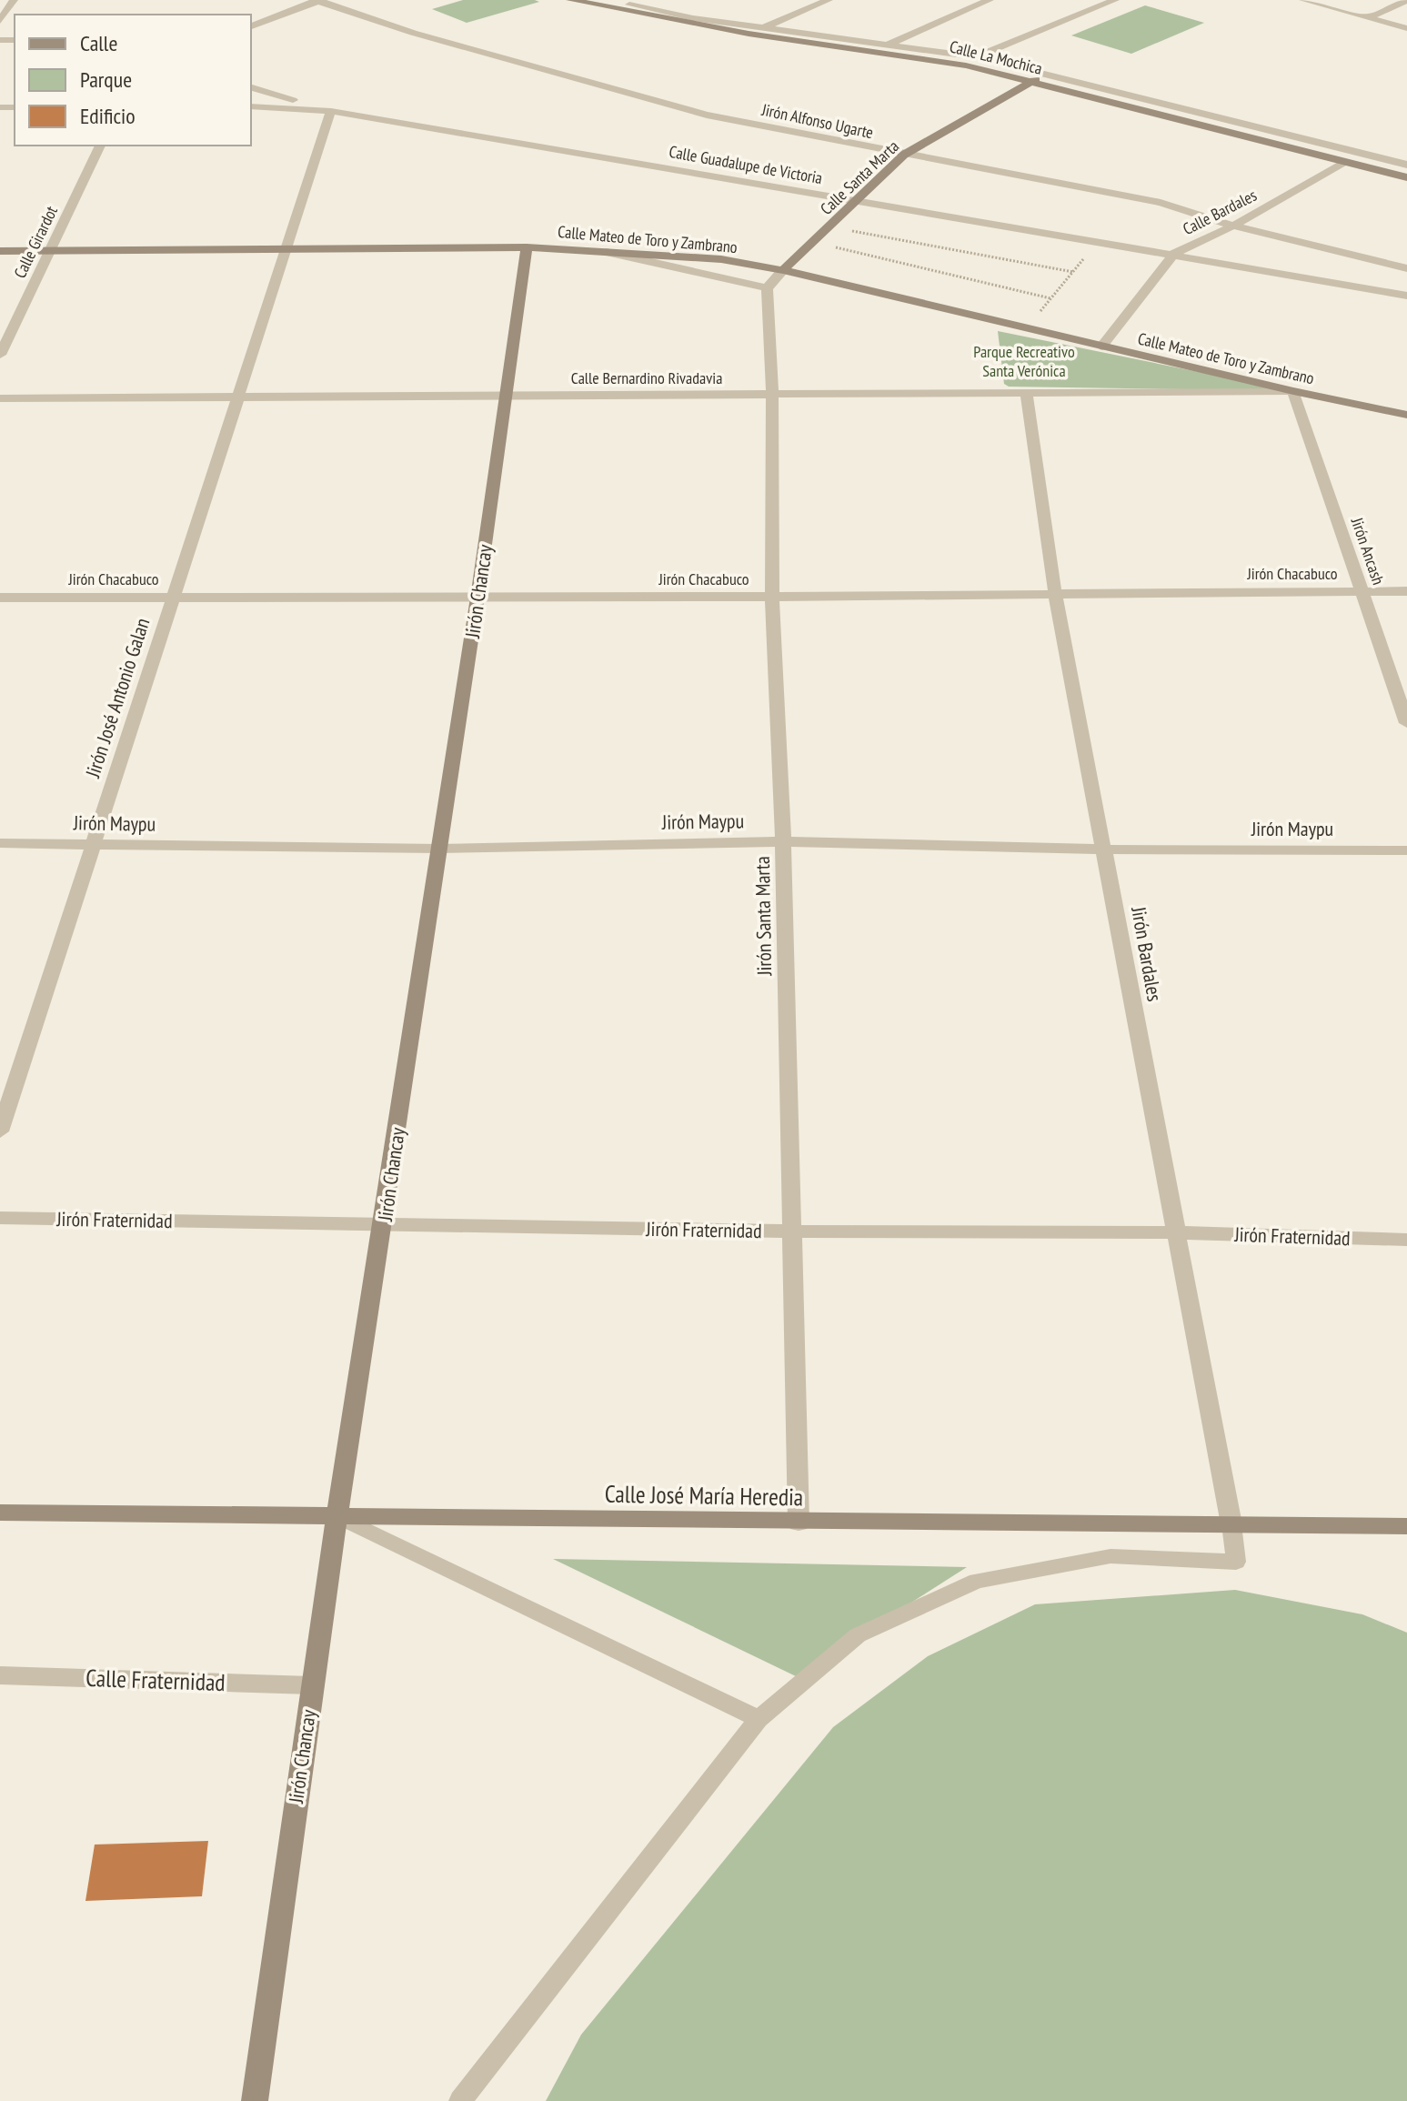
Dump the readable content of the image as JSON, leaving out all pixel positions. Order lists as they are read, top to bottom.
{
  "streets": {
    "street": [
      "Calle La Mochica",
      "Jirón Alfonso Ugarte",
      "Calle Guadalupe de Victoria",
      "Calle Santa Marta",
      "Calle Bardales",
      "Calle Mateo de Toro y Zambrano",
      "Calle Girardot",
      "Calle Bernardino Rivadavia",
      "Jirón Ancash",
      "Jirón Chacabuco",
      "Jirón Chancay",
      "Jirón José Antonio Galan",
      "Jirón Maypu",
      "Jirón Santa Marta",
      "Jirón Bardales",
      "Jirón Fraternidad",
      "Calle José María Heredia",
      "Calle Fraternidad"
    ]
  },
  "crossings": [
    ["Calle La Mochica", "Calle Santa Marta"],
    ["Calle La Mochica", "Calle Bardales"],
    ["Jirón Alfonso Ugarte", "Calle Santa Marta"],
    ["Jirón Alfonso Ugarte", "Calle Bardales"],
    ["Calle Guadalupe de Victoria", "Calle Santa Marta"],
    ["Calle Guadalupe de Victoria", "Calle Bardales"],
    ["Calle Guadalupe de Victoria", "Jirón José Antonio Galan"],
    ["Calle Santa Marta", "Calle Mateo de Toro y Zambrano"],
    ["Calle Bardales", "Calle Mateo de Toro y Zambrano"],
    ["Calle Mateo de Toro y Zambrano", "Calle Girardot"],
    ["Calle Mateo de Toro y Zambrano", "Calle Bernardino Rivadavia"],
    ["Calle Mateo de Toro y Zambrano", "Jirón Ancash"],
    ["Calle Mateo de Toro y Zambrano", "Jirón Chancay"],
    ["Calle Mateo de Toro y Zambrano", "Jirón José Antonio Galan"],
    ["Calle Bernardino Rivadavia", "Jirón Ancash"],
    ["Calle Bernardino Rivadavia", "Jirón Chancay"],
    ["Calle Bernardino Rivadavia", "Jirón José Antonio Galan"],
    ["Calle Bernardino Rivadavia", "Jirón Santa Marta"],
    ["Calle Bernardino Rivadavia", "Jirón Bardales"],
    ["Jirón Ancash", "Jirón Chacabuco"],
    ["Jirón Chacabuco", "Jirón Chancay"],
    ["Jirón Chacabuco", "Jirón José Antonio Galan"],
    ["Jirón Chacabuco", "Jirón Santa Marta"],
    ["Jirón Chacabuco", "Jirón Bardales"],
    ["Jirón Chancay", "Jirón Maypu"],
    ["Jirón Chancay", "Jirón Fraternidad"],
    ["Jirón Chancay", "Calle José María Heredia"],
    ["Jirón Chancay", "Calle Fraternidad"],
    ["Jirón José Antonio Galan", "Jirón Maypu"],
    ["Jirón Maypu", "Jirón Santa Marta"],
    ["Jirón Maypu", "Jirón Bardales"],
    ["Jirón Santa Marta", "Jirón Fraternidad"],
    ["Jirón Santa Marta", "Calle José María Heredia"],
    ["Jirón Bardales", "Jirón Fraternidad"],
    ["Jirón Bardales", "Calle José María Heredia"]
  ],
  "parks": ["Parque Recreativo Santa Verónica"],
  "legend": ["Calle", "Parque", "Edificio"]
}
